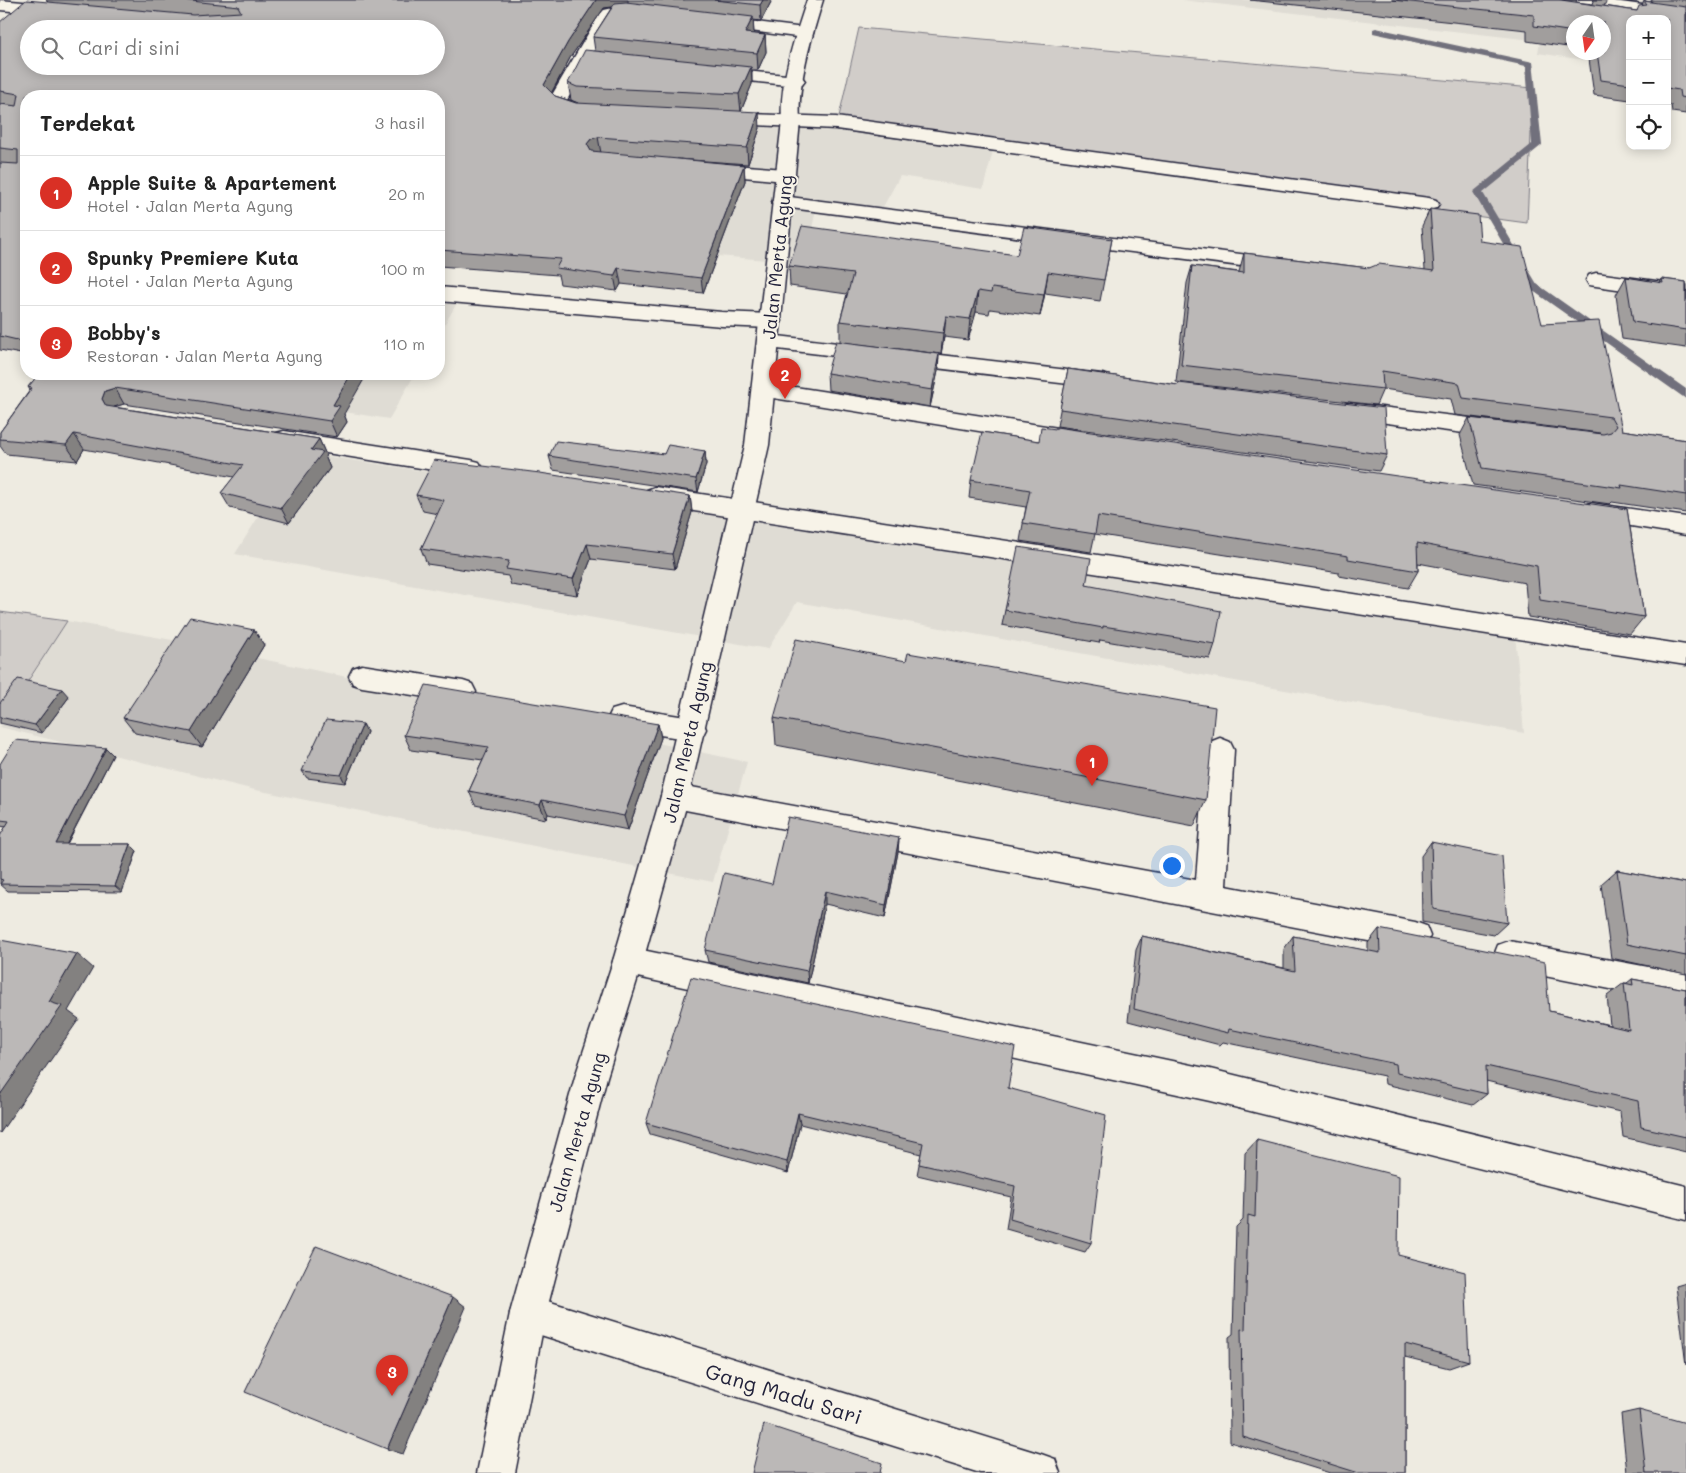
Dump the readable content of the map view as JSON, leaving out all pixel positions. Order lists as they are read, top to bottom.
{
  "streets": {
    "street": ["Jalan Merta Agung", "Gang Madu Sari"]
  },
  "crossings": [
    ["Jalan Merta Agung", "Gang Madu Sari"]
  ],
  "north": "bottom",
  "page": {
    "map_buttons": ["+", "−"],
    "search": "Cari di sini",
    "heading": ["Terdekat", "3 hasil"],
    "list": [
      {
        "mark": "1",
        "name": "Apple Suite & Apartement",
        "note": "Hotel · Jalan Merta Agung",
        "value": "20 m"
      },
      {
        "mark": "2",
        "name": "Spunky Premiere Kuta",
        "note": "Hotel · Jalan Merta Agung",
        "value": "100 m"
      },
      {
        "mark": "3",
        "name": "Bobby's",
        "note": "Restoran · Jalan Merta Agung",
        "value": "110 m"
      }
    ],
    "pins": ["2", "1", "3"]
  }
}
